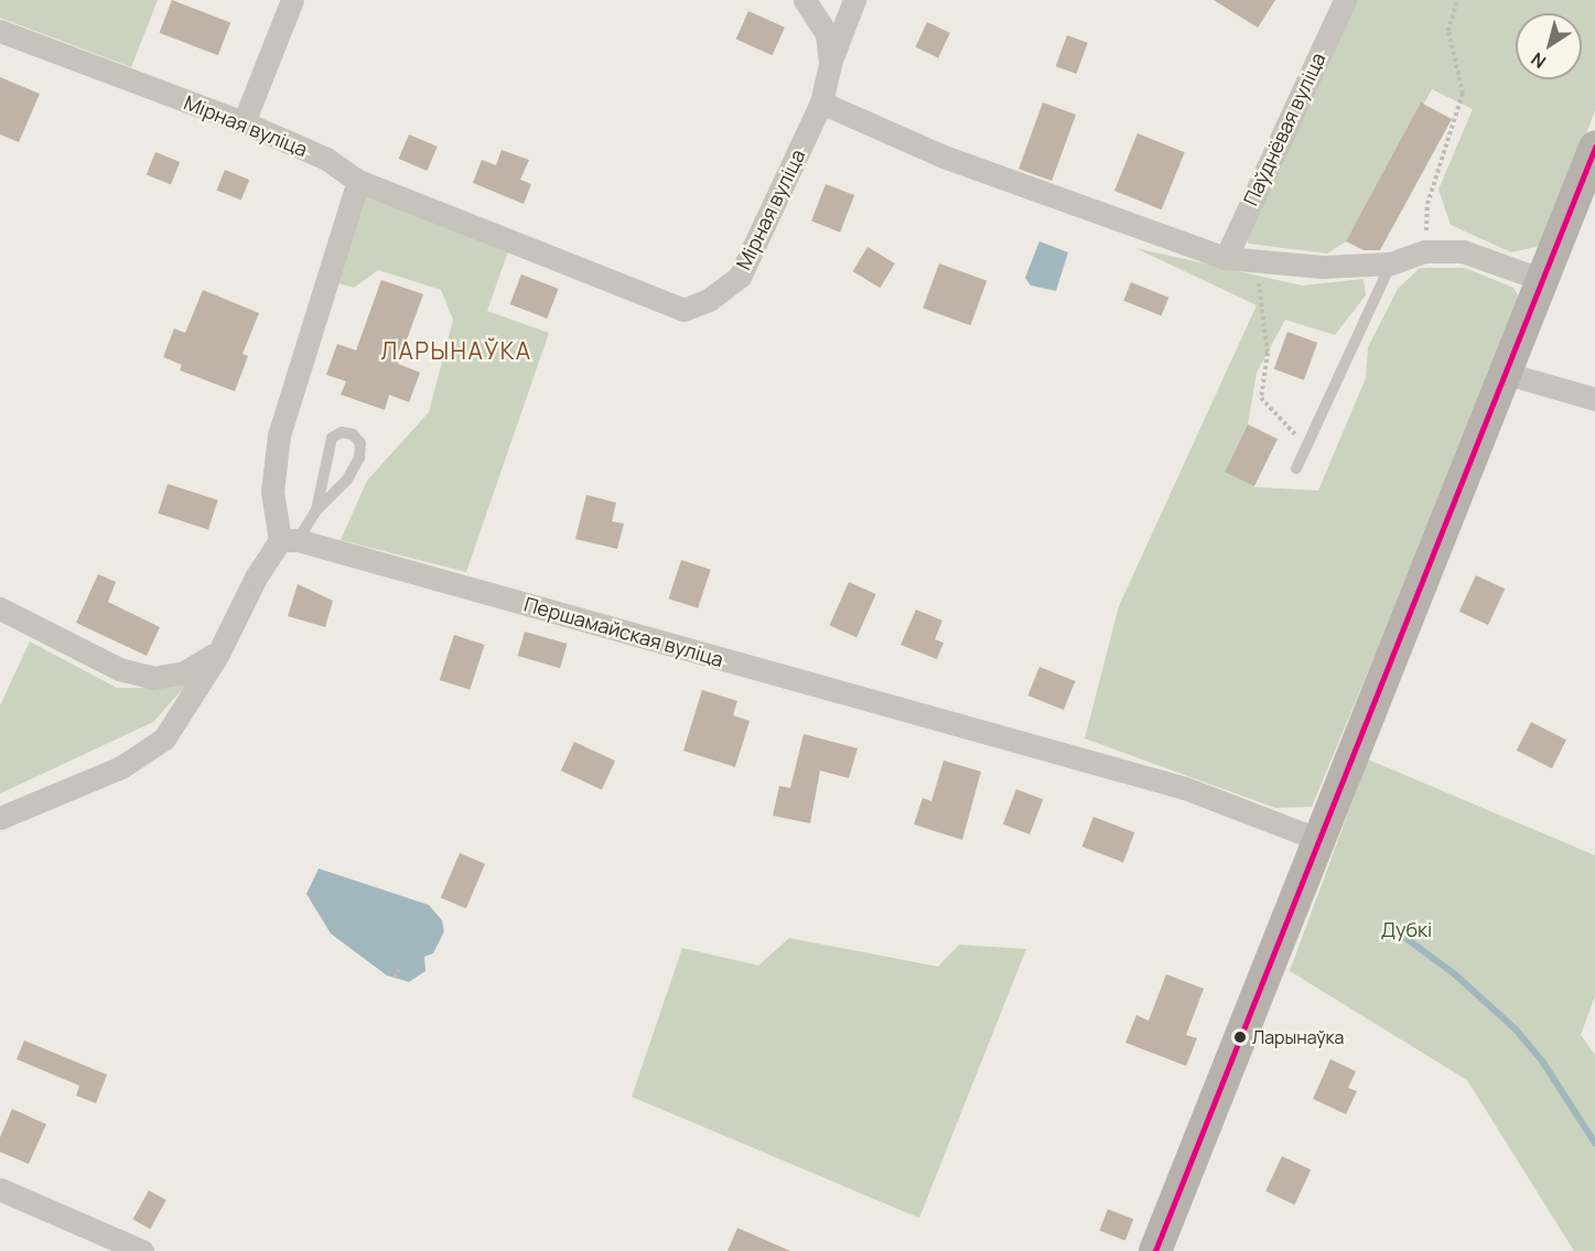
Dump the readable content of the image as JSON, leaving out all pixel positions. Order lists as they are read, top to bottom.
{
  "streets": {
    "street": ["Мірная вуліца", "Паўднёвая вуліца", "Першамайская вуліца"]
  },
  "districts": ["ЛАРЫНАЎКА"],
  "parks": ["Дубкі"],
  "places": ["Ларынаўка"],
  "north": "bottom left"
}
